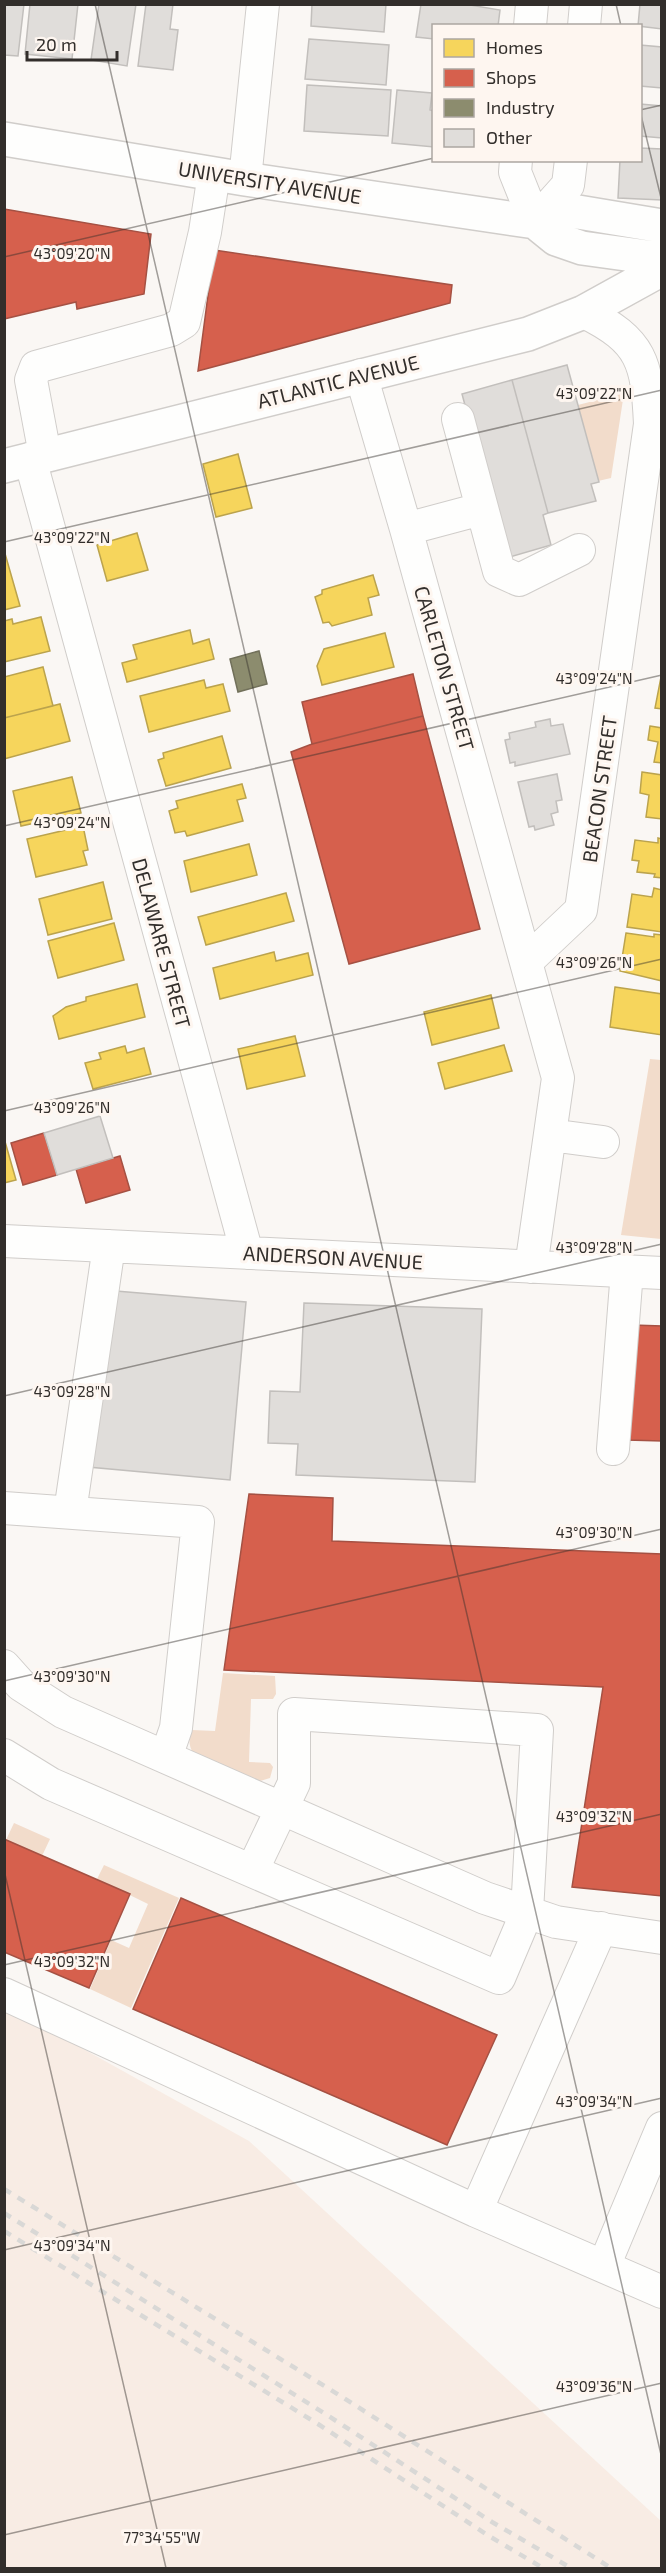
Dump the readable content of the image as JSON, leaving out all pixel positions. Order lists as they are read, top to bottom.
{
  "streets": {
    "main road": ["UNIVERSITY AVENUE", "ATLANTIC AVENUE"],
    "street": [
      "CARLETON STREET",
      "BEACON STREET",
      "DELAWARE STREET",
      "ANDERSON AVENUE"
    ]
  },
  "crossings": [
    ["ATLANTIC AVENUE", "CARLETON STREET"],
    ["ATLANTIC AVENUE", "BEACON STREET"],
    ["ATLANTIC AVENUE", "DELAWARE STREET"],
    ["CARLETON STREET", "BEACON STREET"],
    ["DELAWARE STREET", "ANDERSON AVENUE"]
  ],
  "legend": [
    "Homes",
    "Shops",
    "Industry",
    "Other"
  ],
  "scale_bar": "20 m",
  "coordinates": [
    "43°09'20\"N",
    "43°09'22\"N",
    "43°09'24\"N",
    "43°09'26\"N",
    "43°09'28\"N",
    "43°09'30\"N",
    "43°09'32\"N",
    "43°09'34\"N",
    "43°09'36\"N",
    "77°34'55\"W"
  ]
}
